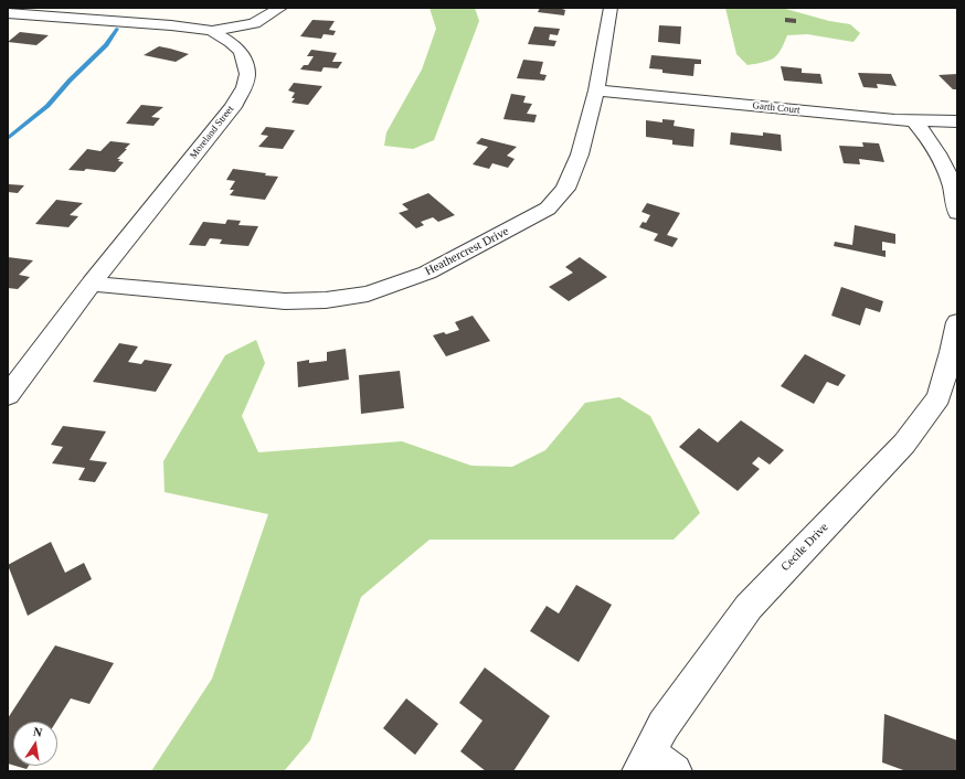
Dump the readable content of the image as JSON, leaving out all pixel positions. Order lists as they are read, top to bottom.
{
  "streets": {
    "street": [
      "Garth Court",
      "Moreland Street",
      "Heathercrest Drive",
      "Cecile Drive"
    ]
  },
  "crossings": [
    ["Garth Court", "Heathercrest Drive"],
    ["Moreland Street", "Heathercrest Drive"]
  ],
  "north": "top"
}
